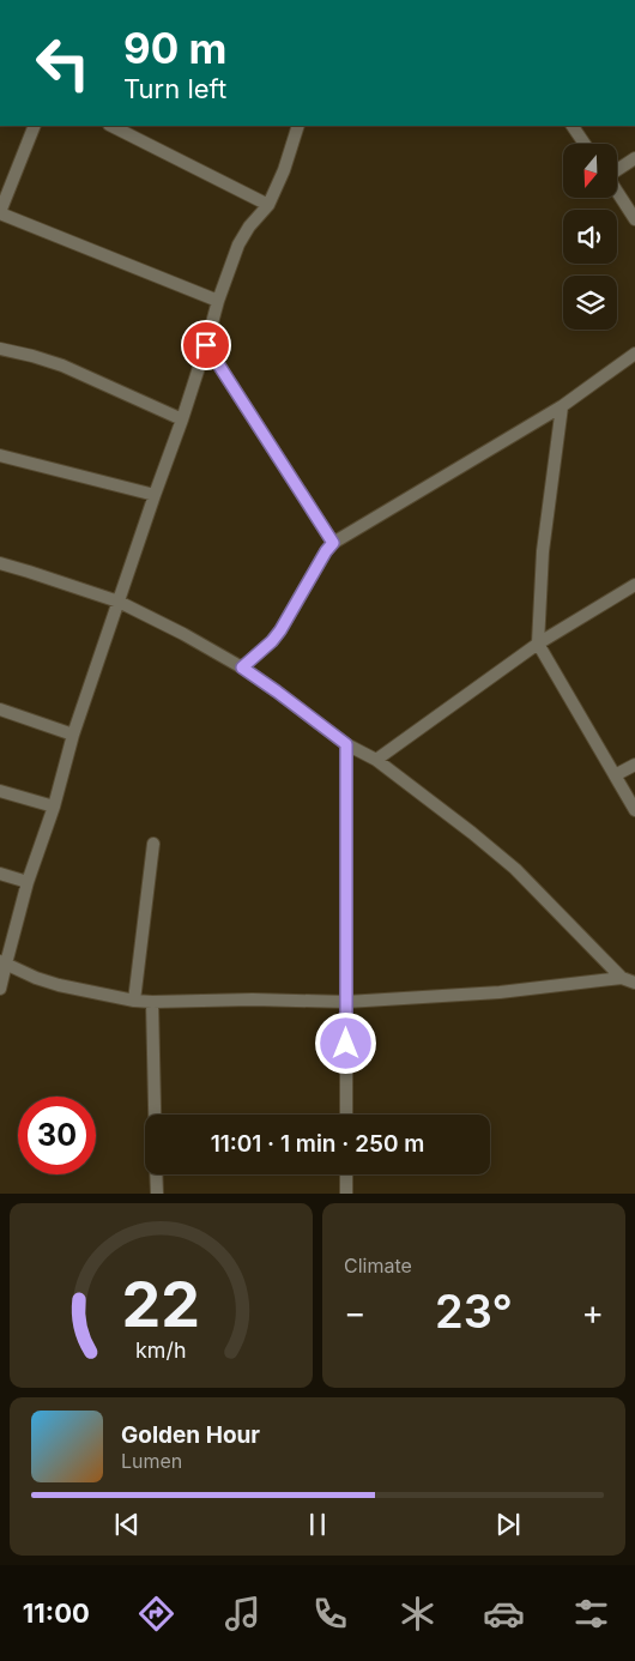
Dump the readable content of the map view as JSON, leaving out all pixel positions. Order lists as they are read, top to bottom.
{
  "north": "bottom",
  "page": {
    "turn": ["90 m", "Turn left"],
    "limit": "30",
    "trip": "11:01 · 1 min · 250 m",
    "tile": "Climate",
    "heat": ["−", "23°", "+"],
    "song": ["Golden Hour", "Lumen"],
    "tabs": "11:00",
    "gauge": ["22", "km/h"]
  }
}
